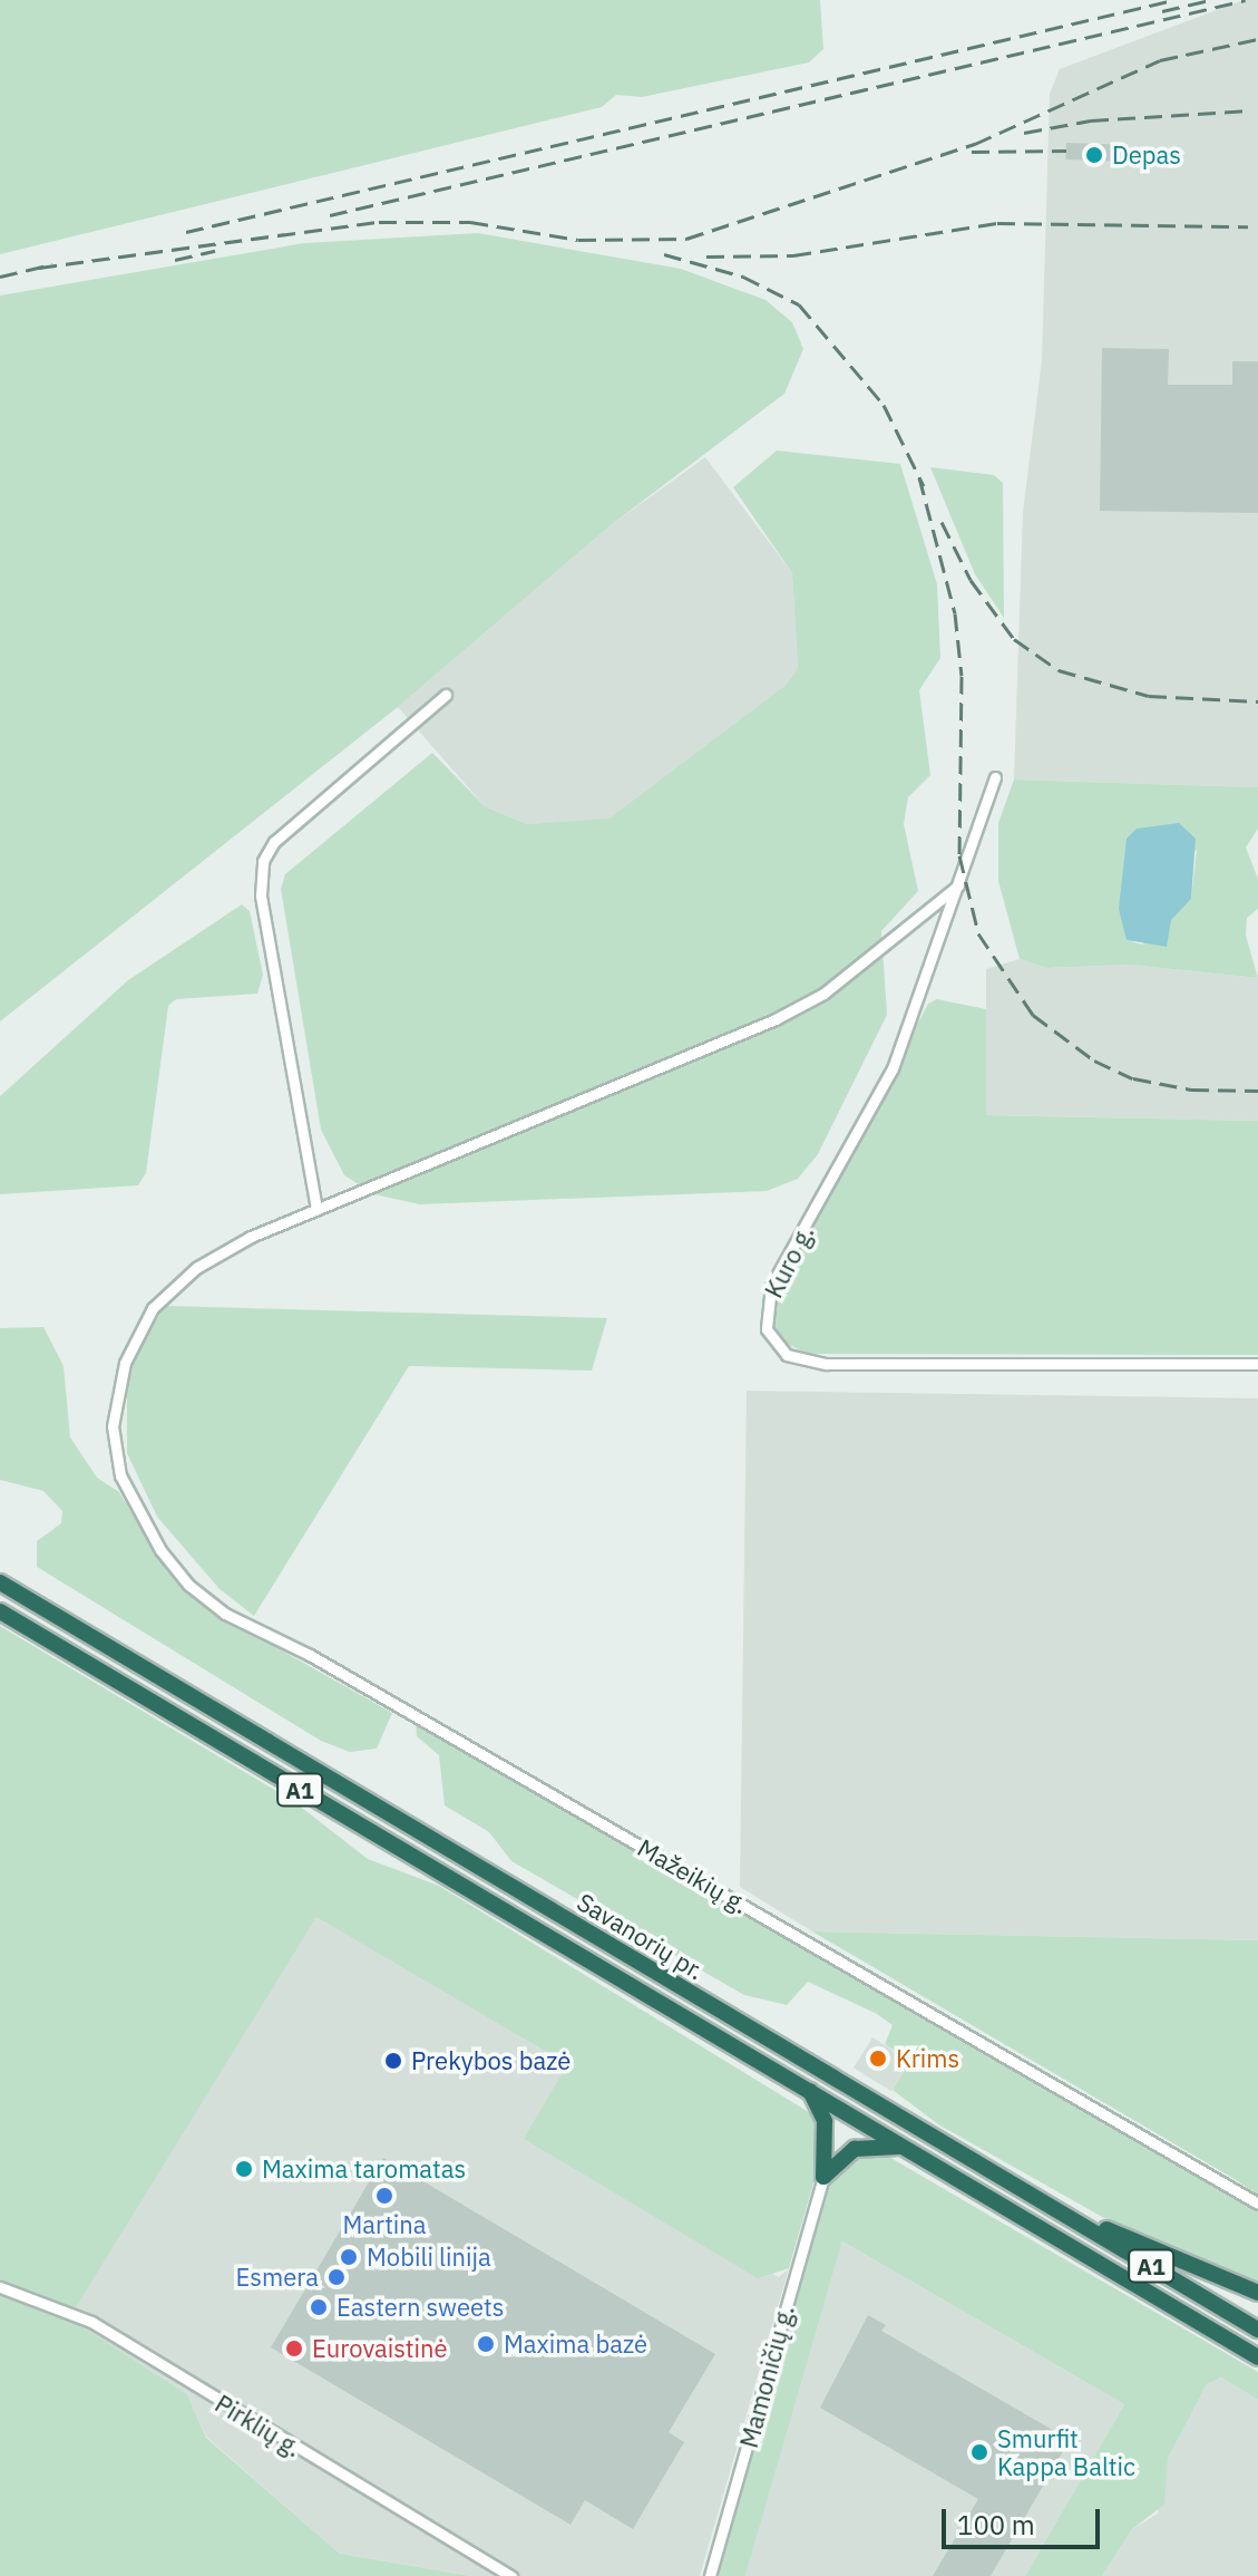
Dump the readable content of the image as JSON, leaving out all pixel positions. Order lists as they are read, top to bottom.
{
  "streets": {
    "highway": ["A1", "Savanorių pr."],
    "street": [
      "Kuro g.",
      "Mažeikių g.",
      "Mamoničių g.",
      "Pirklių g."
    ]
  },
  "crossings": [
    ["Kuro g.", "Mažeikių g."]
  ],
  "places": [
    "Depas",
    "Krims",
    "Prekybos bazė",
    "Maxima taromatas",
    "Martina",
    "Mobili linija",
    "Esmera",
    "Eastern sweets",
    "Maxima bazė",
    "Eurovaistinė",
    "Smurfit Kappa Baltic"
  ],
  "scale_bar": "100 m"
}
